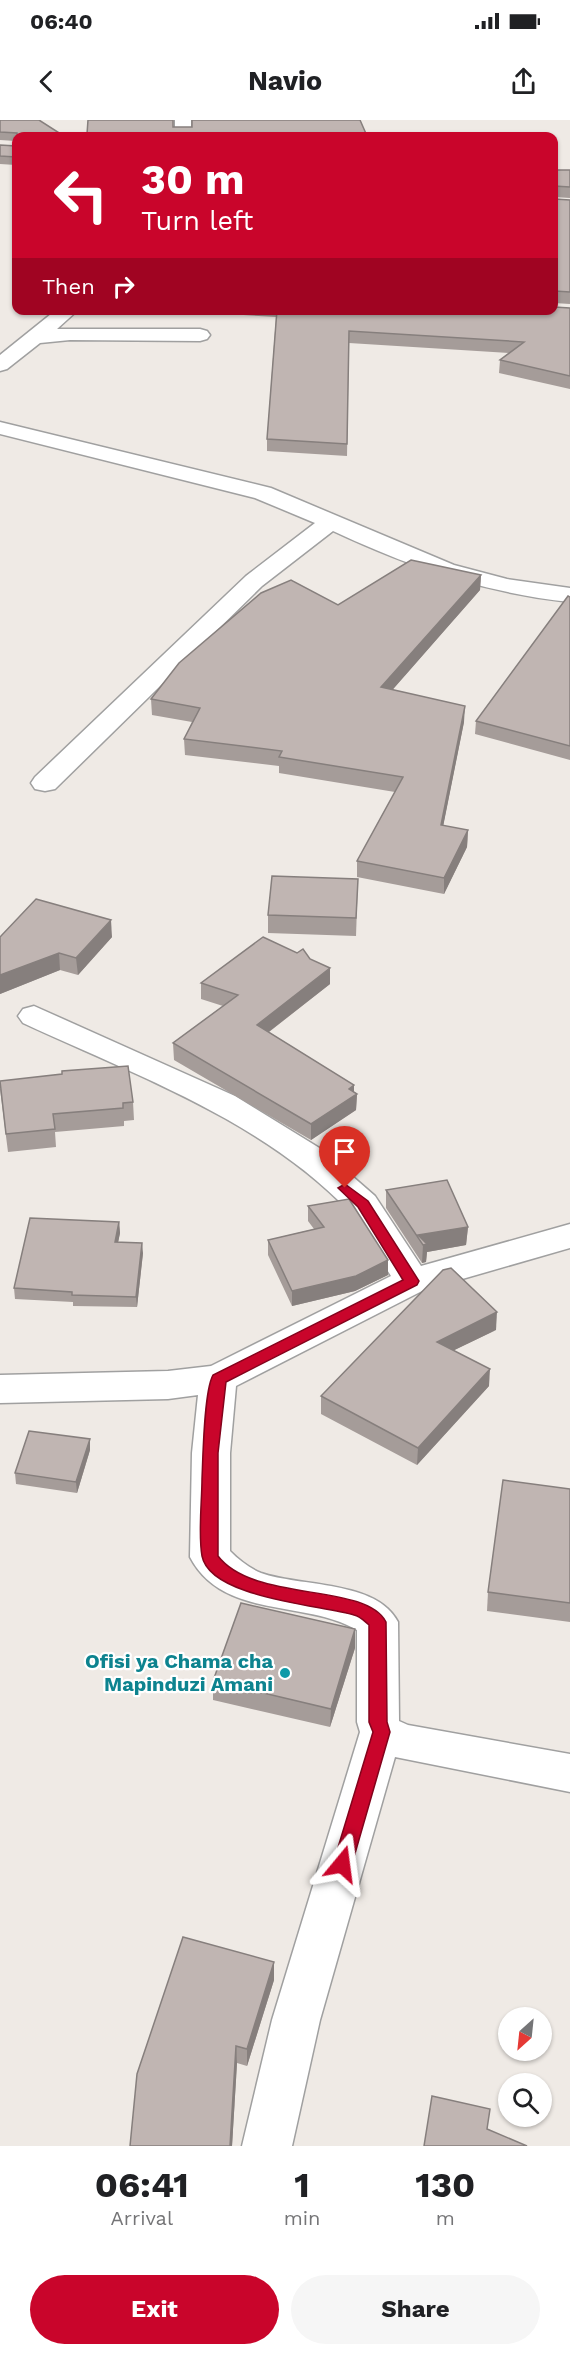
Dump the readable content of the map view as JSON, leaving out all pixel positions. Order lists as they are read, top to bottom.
{
  "places": ["Ofisi ya Chama cha Mapinduzi Amani"],
  "north": "bottom left",
  "page": {
    "status": "06:40",
    "header": "Navio",
    "turn": ["30 m", "Turn left"],
    "then": "Then",
    "eta": [
      "06:41",
      "Arrival",
      "1",
      "min",
      "130",
      "m"
    ],
    "buttons": ["Exit", "Share"]
  }
}
